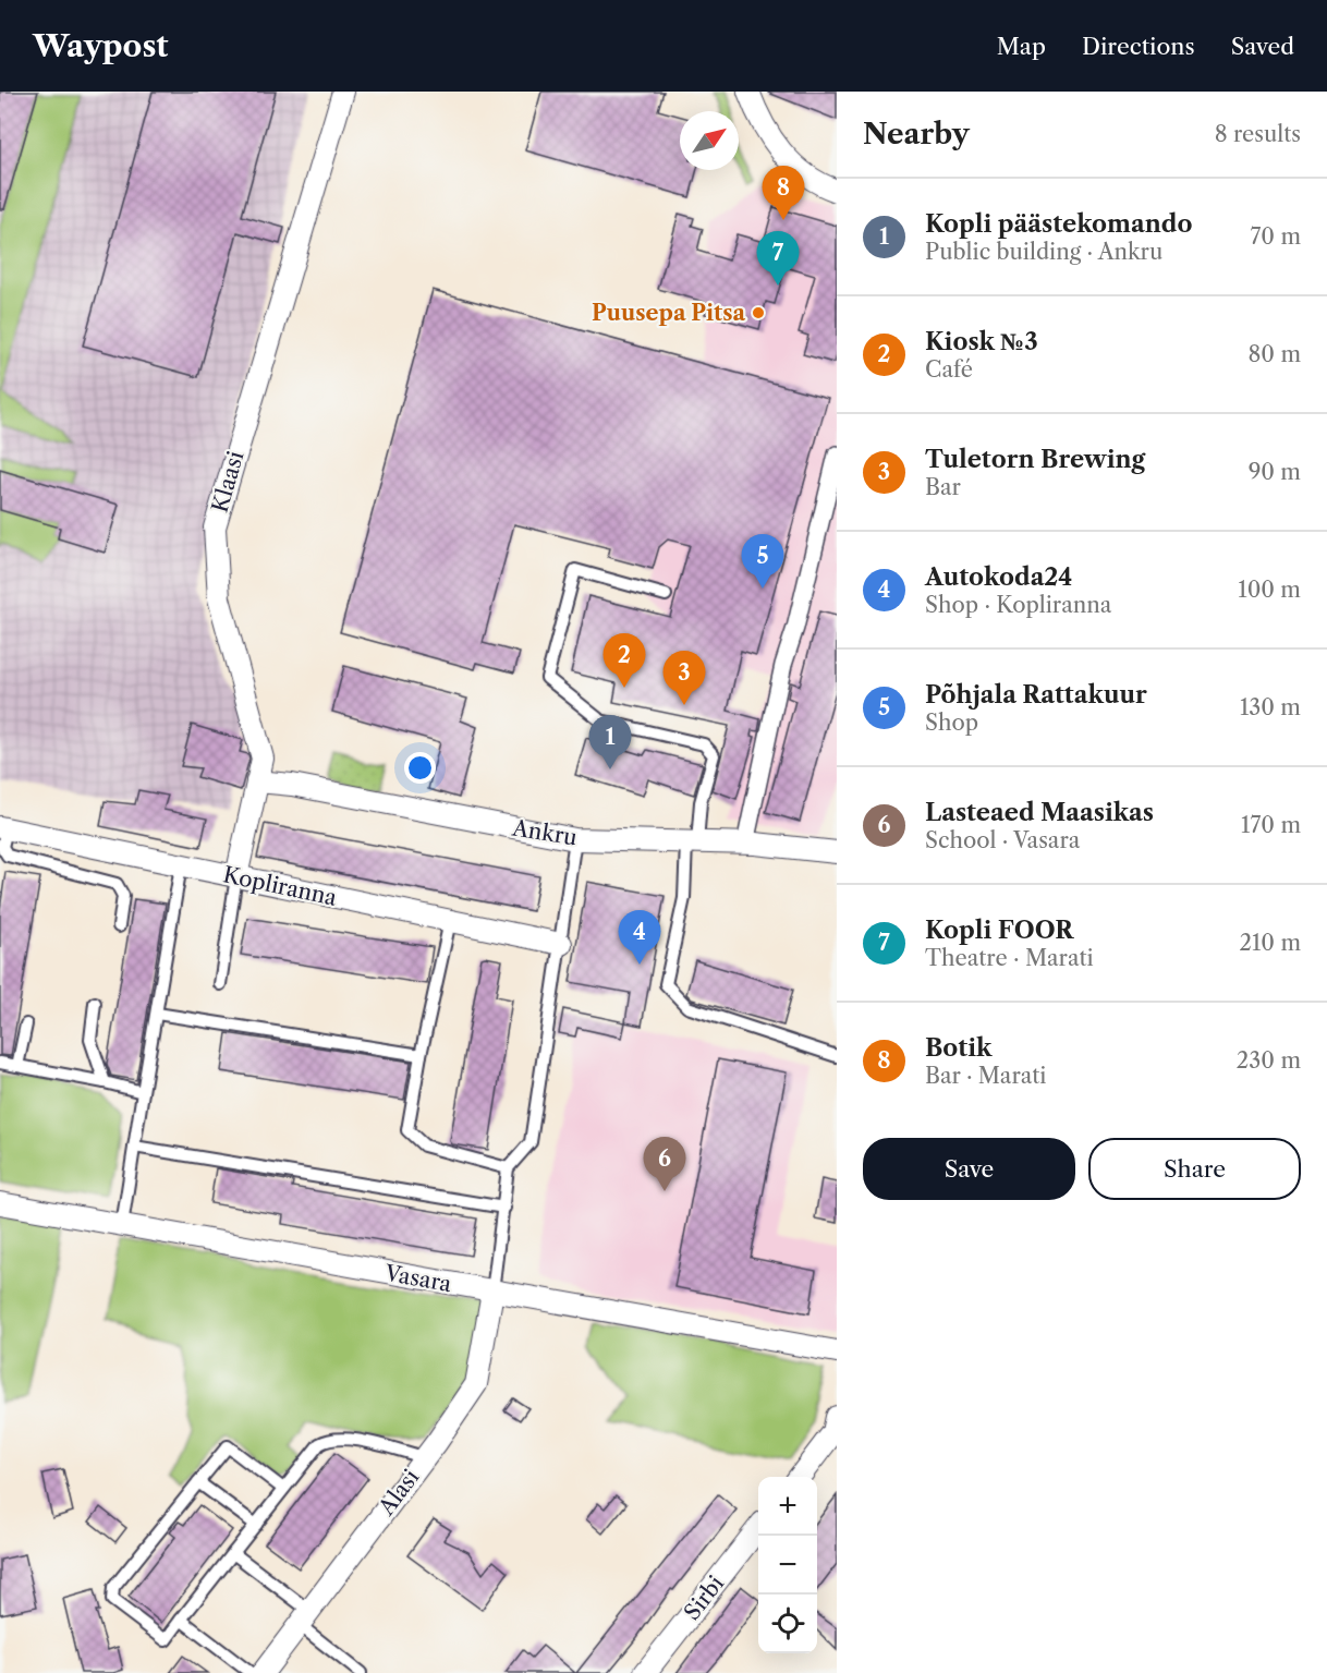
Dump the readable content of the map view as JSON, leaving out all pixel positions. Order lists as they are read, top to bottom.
{
  "streets": {
    "street": [
      "Klaasi",
      "Ankru",
      "Kopliranna",
      "Vasara",
      "Alasi",
      "Sirbi"
    ]
  },
  "crossings": [
    ["Klaasi", "Ankru"],
    ["Klaasi", "Kopliranna"],
    ["Vasara", "Alasi"]
  ],
  "places": ["Puusepa Pitsa"],
  "north": "top right",
  "page": {
    "header": "Waypost",
    "nav": ["Map", "Directions", "Saved"],
    "heading": ["Nearby", "8 results"],
    "pins": [
      "8",
      "7",
      "5",
      "2",
      "3",
      "1",
      "4",
      "6"
    ],
    "list": [
      {
        "mark": "1",
        "name": "Kopli päästekomando",
        "note": "Public building · Ankru",
        "value": "70 m"
      },
      {
        "mark": "2",
        "name": "Kiosk №3",
        "note": "Café",
        "value": "80 m"
      },
      {
        "mark": "3",
        "name": "Tuletorn Brewing",
        "note": "Bar",
        "value": "90 m"
      },
      {
        "mark": "4",
        "name": "Autokoda24",
        "note": "Shop · Kopliranna",
        "value": "100 m"
      },
      {
        "mark": "5",
        "name": "Põhjala Rattakuur",
        "note": "Shop",
        "value": "130 m"
      },
      {
        "mark": "6",
        "name": "Lasteaed Maasikas",
        "note": "School · Vasara",
        "value": "170 m"
      },
      {
        "mark": "7",
        "name": "Kopli FOOR",
        "note": "Theatre · Marati",
        "value": "210 m"
      },
      {
        "mark": "8",
        "name": "Botik",
        "note": "Bar · Marati",
        "value": "230 m"
      }
    ],
    "buttons": ["Save", "Share"],
    "map_buttons": ["+", "−"]
  }
}
